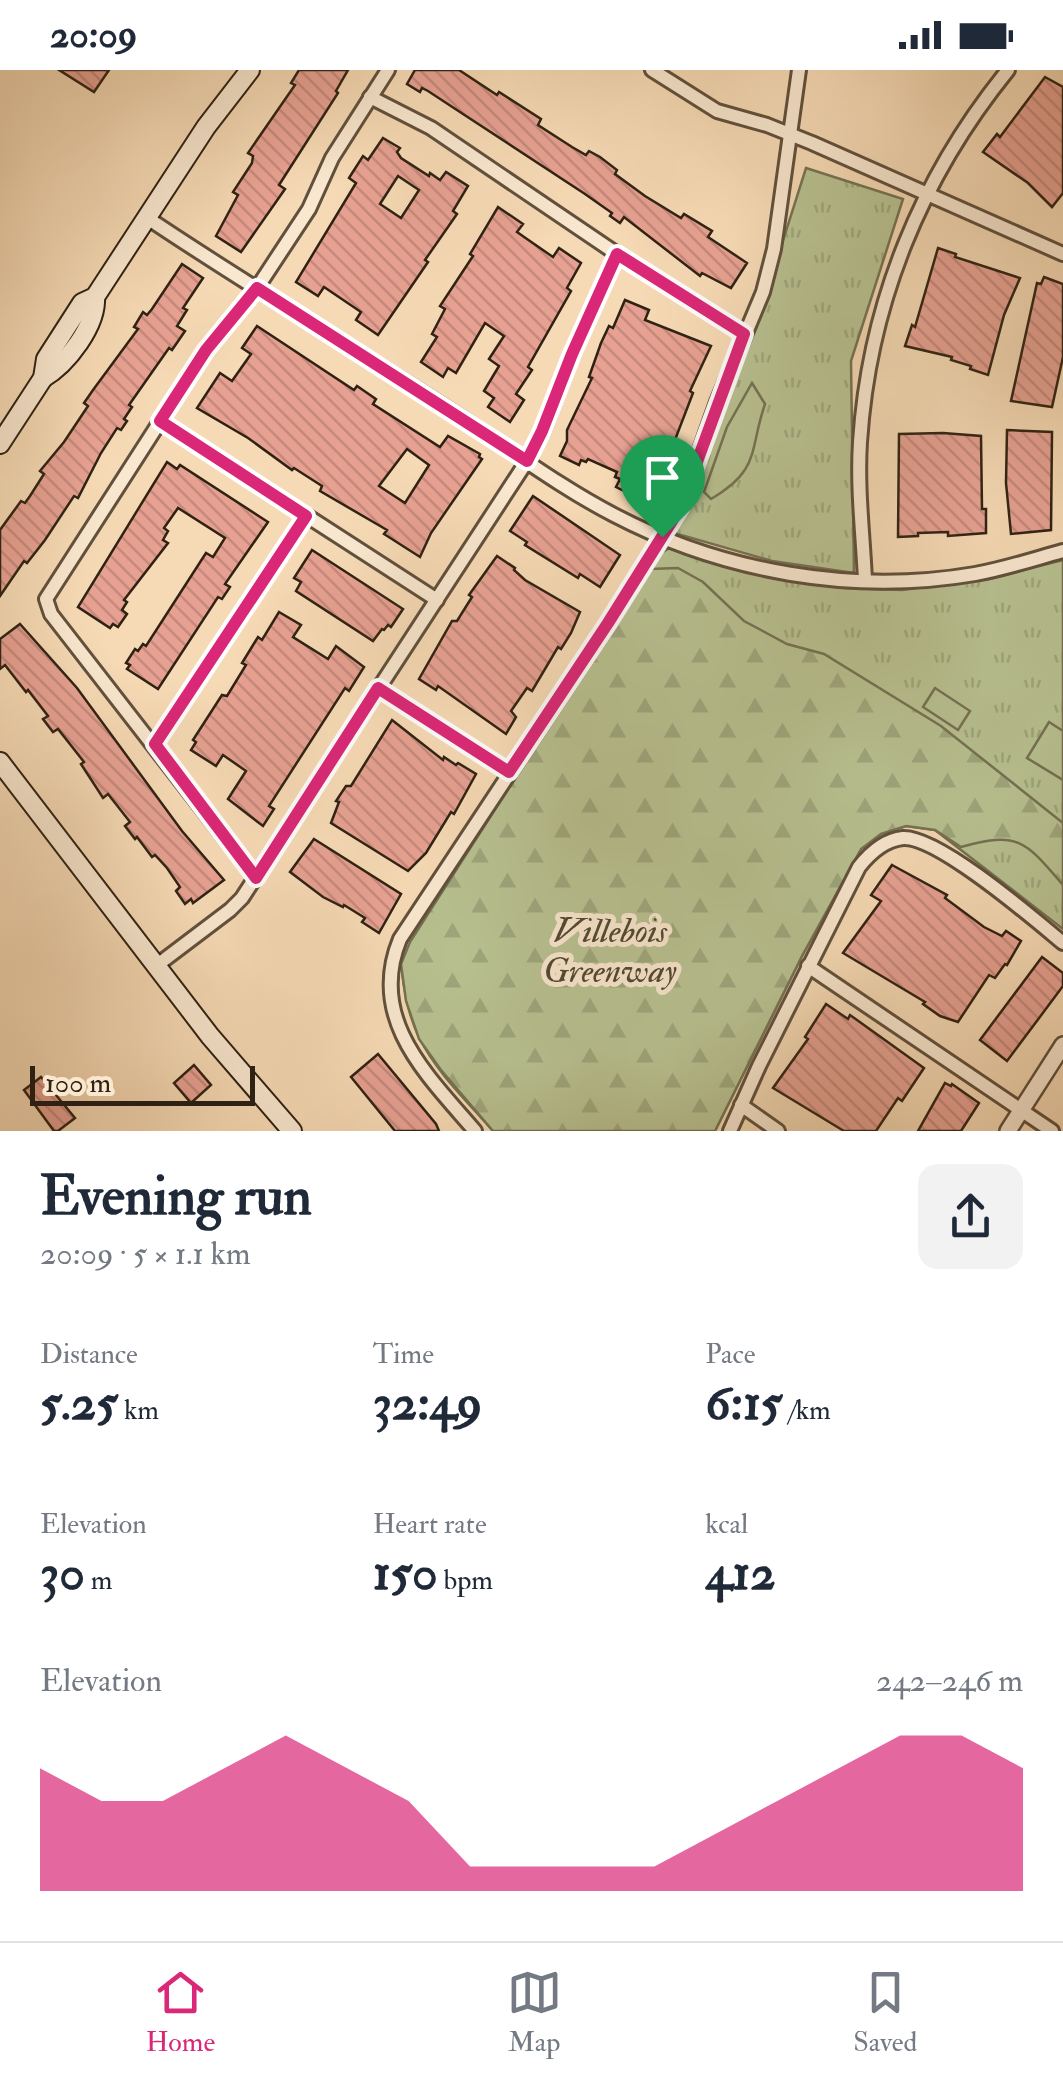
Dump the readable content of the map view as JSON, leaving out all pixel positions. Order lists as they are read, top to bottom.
{
  "parks": ["Villebois Greenway"],
  "scale_bar": "100 m",
  "page": {
    "status": "20:09",
    "scale": "100 m",
    "heading": ["Evening run", "20:09 · 5 × 1.1 km"],
    "stats": [
      ["Distance", "5.25 km"],
      ["Time", "32:49"],
      ["Pace", "6:15 /km"],
      ["Elevation", "30 m"],
      ["Heart rate", "150 bpm"],
      ["kcal", "412"]
    ],
    "chart": ["Elevation", "242–246 m"],
    "tabs": ["Home", "Map", "Saved"]
  }
}
